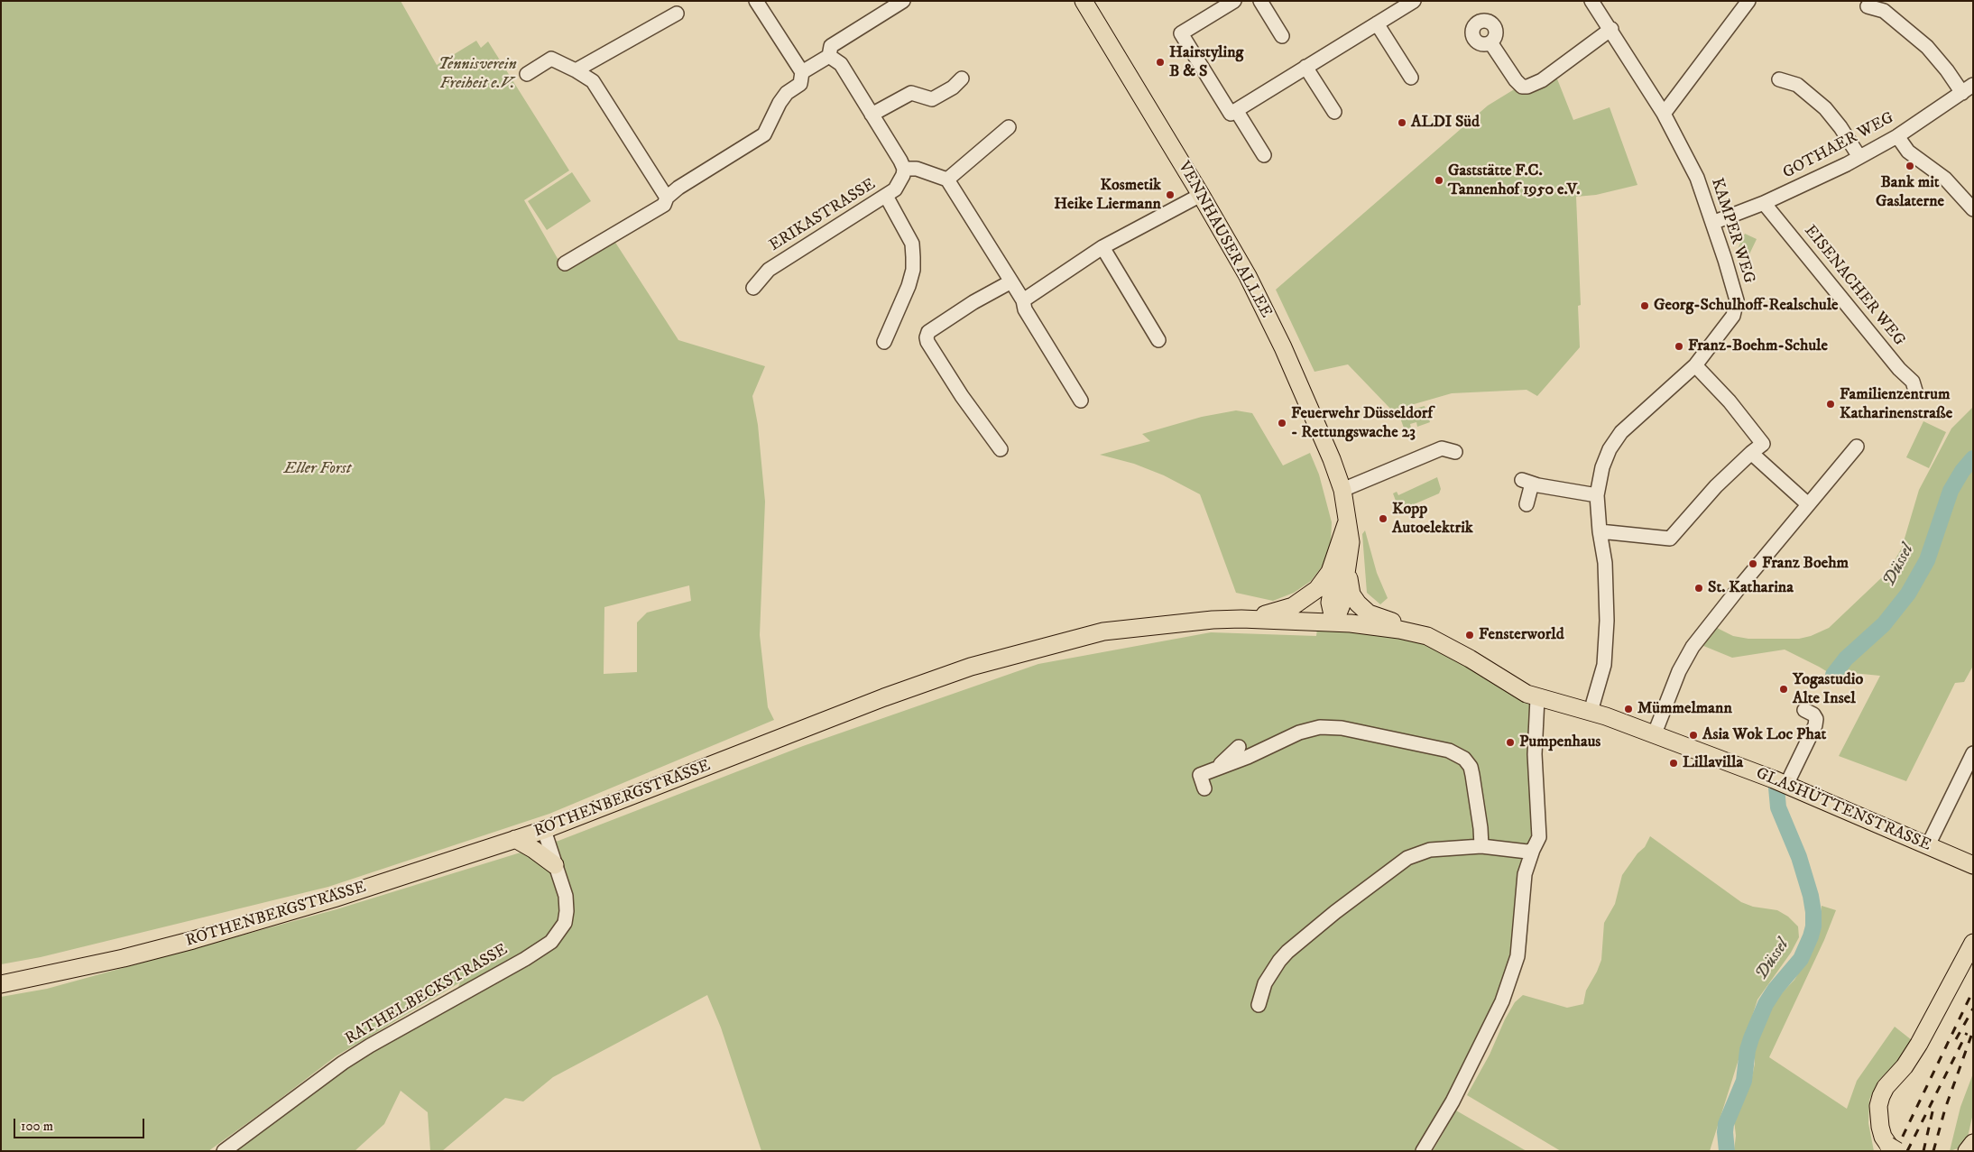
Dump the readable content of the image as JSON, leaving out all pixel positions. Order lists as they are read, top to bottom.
{
  "streets": {
    "main road": ["VENNHAUSER ALLEE", "ROTHENBERGSTRASSE", "GLASHÜTTENSTRASSE"],
    "street": [
      "GOTHAER WEG",
      "ERIKASTRASSE",
      "KAMPER WEG",
      "EISENACHER WEG",
      "RATHELBECKSTRASSE"
    ]
  },
  "crossings": [
    ["GOTHAER WEG", "KAMPER WEG"],
    ["GOTHAER WEG", "EISENACHER WEG"],
    ["KAMPER WEG", "GLASHÜTTENSTRASSE"],
    ["VENNHAUSER ALLEE", "ROTHENBERGSTRASSE"],
    ["VENNHAUSER ALLEE", "GLASHÜTTENSTRASSE"],
    ["ROTHENBERGSTRASSE", "GLASHÜTTENSTRASSE"],
    ["ROTHENBERGSTRASSE", "RATHELBECKSTRASSE"]
  ],
  "water": ["Düssel"],
  "parks": ["Tennisverein Freiheit e.V.", "Eller Forst"],
  "places": [
    "Hairstyling B & S",
    "ALDI Süd",
    "Bank mit Gaslaterne",
    "Gaststätte F.C. Tannenhof 1950 e.V.",
    "Kosmetik Heike Liermann",
    "Georg-Schulhoff-Realschule",
    "Franz-Boehm-Schule",
    "Familienzentrum Katharinenstraße",
    "Feuerwehr Düsseldorf - Rettungswache 23",
    "Kopp Autoelektrik",
    "Franz Boehm",
    "St. Katharina",
    "Fensterworld",
    "Yogastudio Alte Insel",
    "Mümmelmann",
    "Asia Wok Loc Phat",
    "Pumpenhaus",
    "Lillavilla"
  ],
  "scale_bar": "100 m"
}
